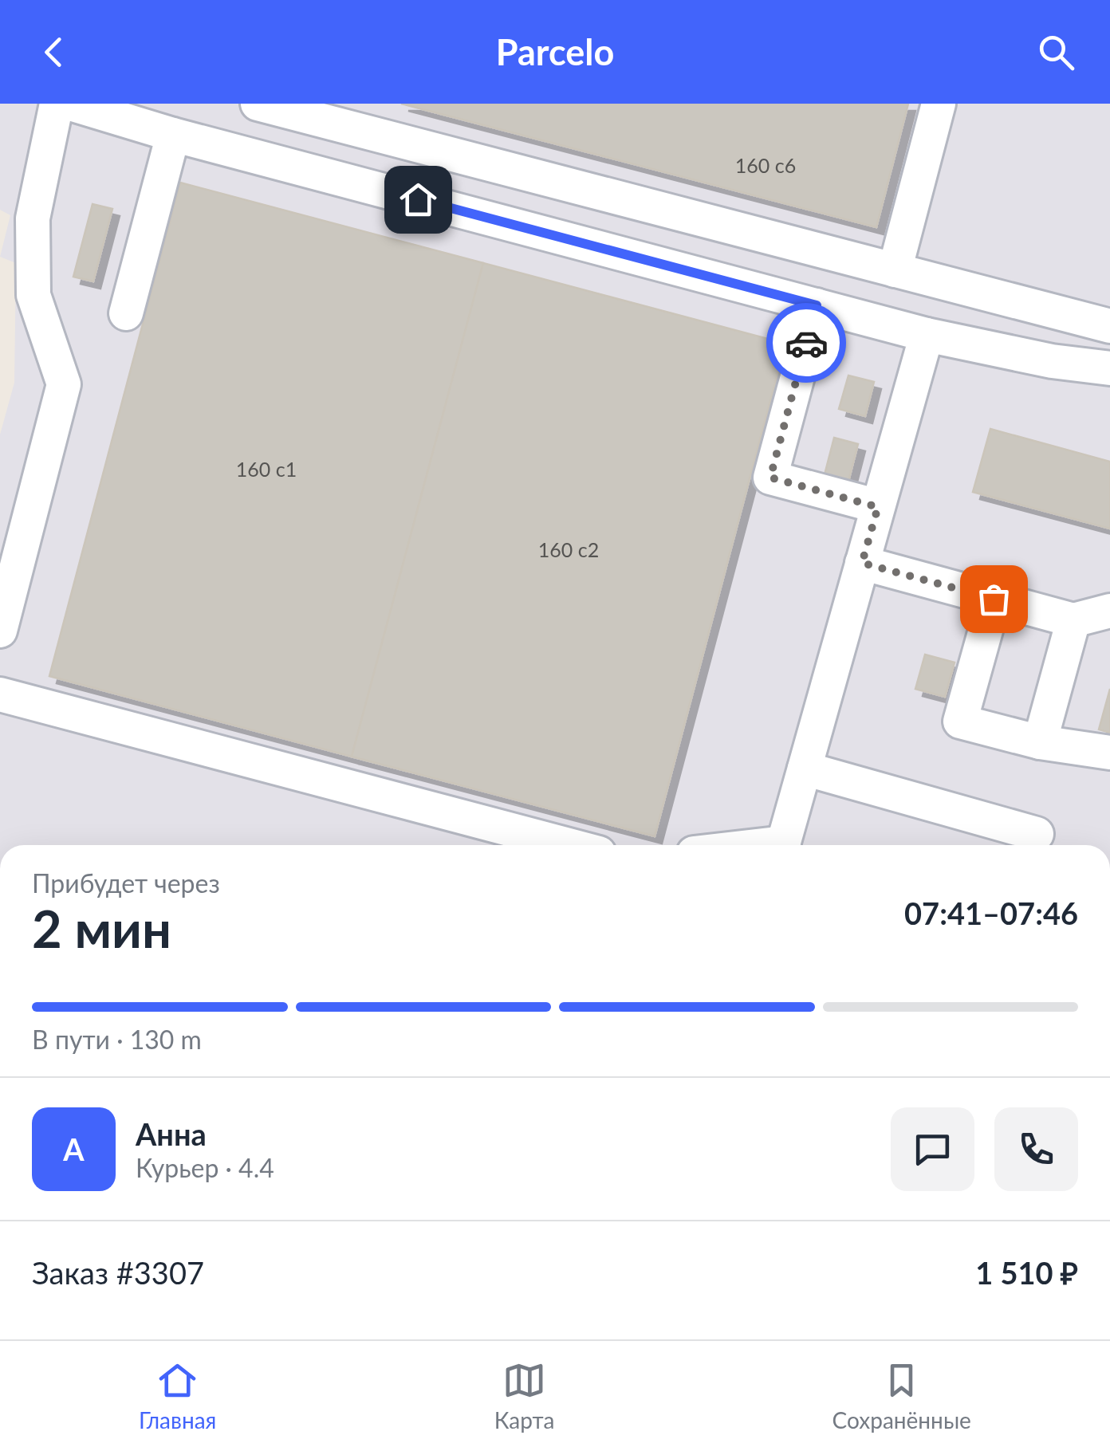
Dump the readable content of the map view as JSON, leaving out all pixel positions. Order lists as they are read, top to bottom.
{
  "house_numbers": ["160 с6", "160 с1", "160 с2"],
  "page": {
    "header": "Parcelo",
    "heading": ["2 мин", "Прибудет через", "07:41–07:46"],
    "panel": [
      "Анна",
      "Курьер · 4.4",
      "Заказ #3307",
      "1 510 ₽"
    ],
    "bar": "В пути · 130 m",
    "round": "А",
    "tabs": ["Главная", "Карта", "Сохранённые"]
  }
}
